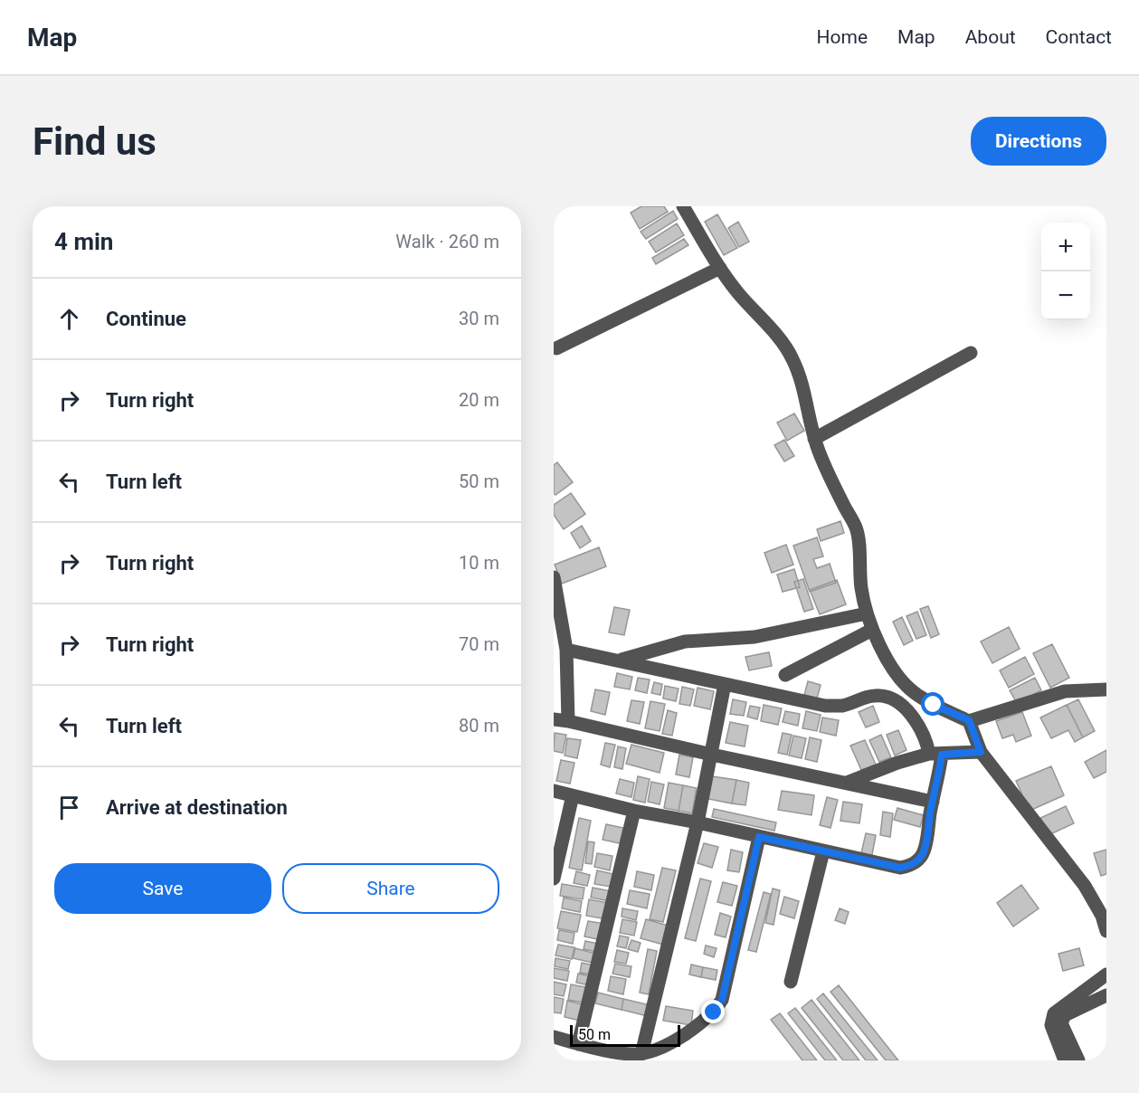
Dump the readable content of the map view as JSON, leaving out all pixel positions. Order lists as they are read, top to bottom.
{
  "scale_bar": "50 m",
  "page": {
    "header": "Map",
    "nav": [
      "Home",
      "Map",
      "About",
      "Contact"
    ],
    "buttons": [
      "Directions",
      ["Save", "Share"]
    ],
    "title": "Find us",
    "heading": ["4 min", "Walk · 260 m"],
    "map_buttons": ["+", "−"],
    "list": [
      ["Continue", "30 m"],
      ["Turn right", "20 m"],
      ["Turn left", "50 m"],
      ["Turn right", "10 m"],
      ["Turn right", "70 m"],
      ["Turn left", "80 m"],
      "Arrive at destination"
    ],
    "scale": "50 m"
  }
}
